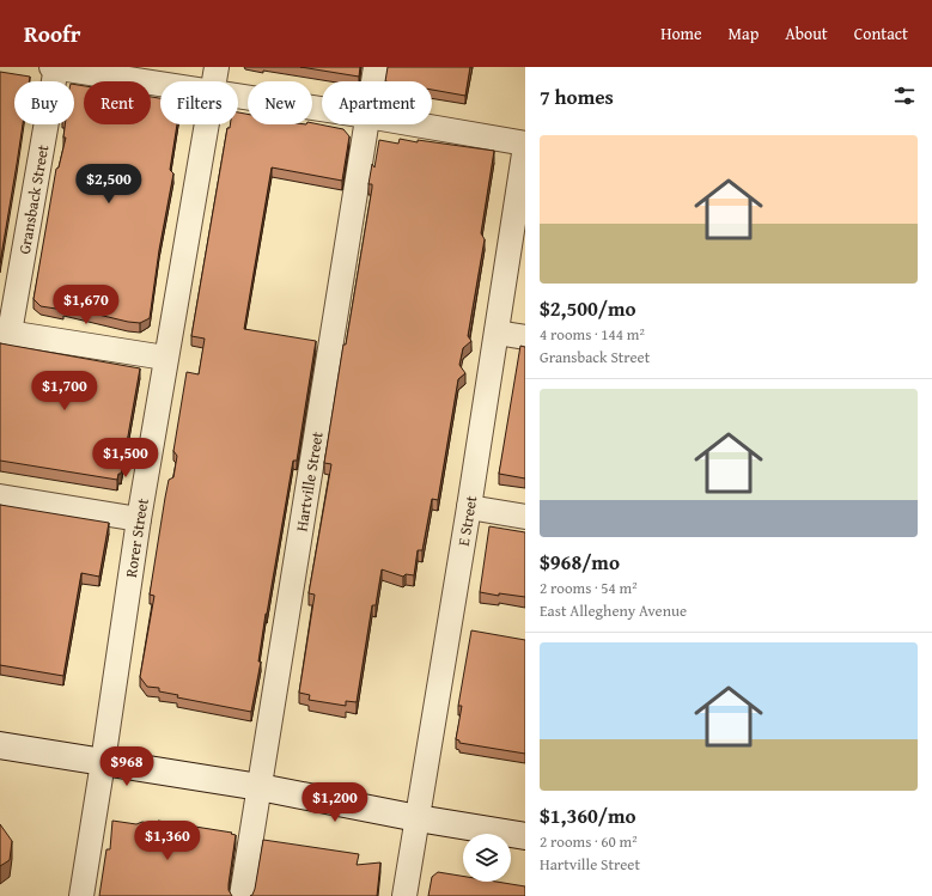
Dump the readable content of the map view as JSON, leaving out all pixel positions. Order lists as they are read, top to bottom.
{
  "streets": {
    "street": [
      "Gransback Street",
      "Hartville Street",
      "E Street",
      "Rorer Street"
    ]
  },
  "page": {
    "header": "Roofr",
    "nav": [
      "Home",
      "Map",
      "About",
      "Contact"
    ],
    "heading": "7 homes",
    "chip": [
      "Buy",
      "Rent",
      "Filters",
      "New",
      "Apartment"
    ],
    "list": [
      {
        "name": "$2,500/mo",
        "note": "4 rooms · 144 m² · Gransback Street"
      },
      {
        "name": "$968/mo",
        "note": "2 rooms · 54 m² · East Allegheny Avenue"
      },
      {
        "name": "$1,360/mo",
        "note": "2 rooms · 60 m² · Hartville Street"
      }
    ],
    "price": [
      "$2,500",
      "$1,670",
      "$1,700",
      "$1,500",
      "$968",
      "$1,200",
      "$1,360"
    ]
  }
}
